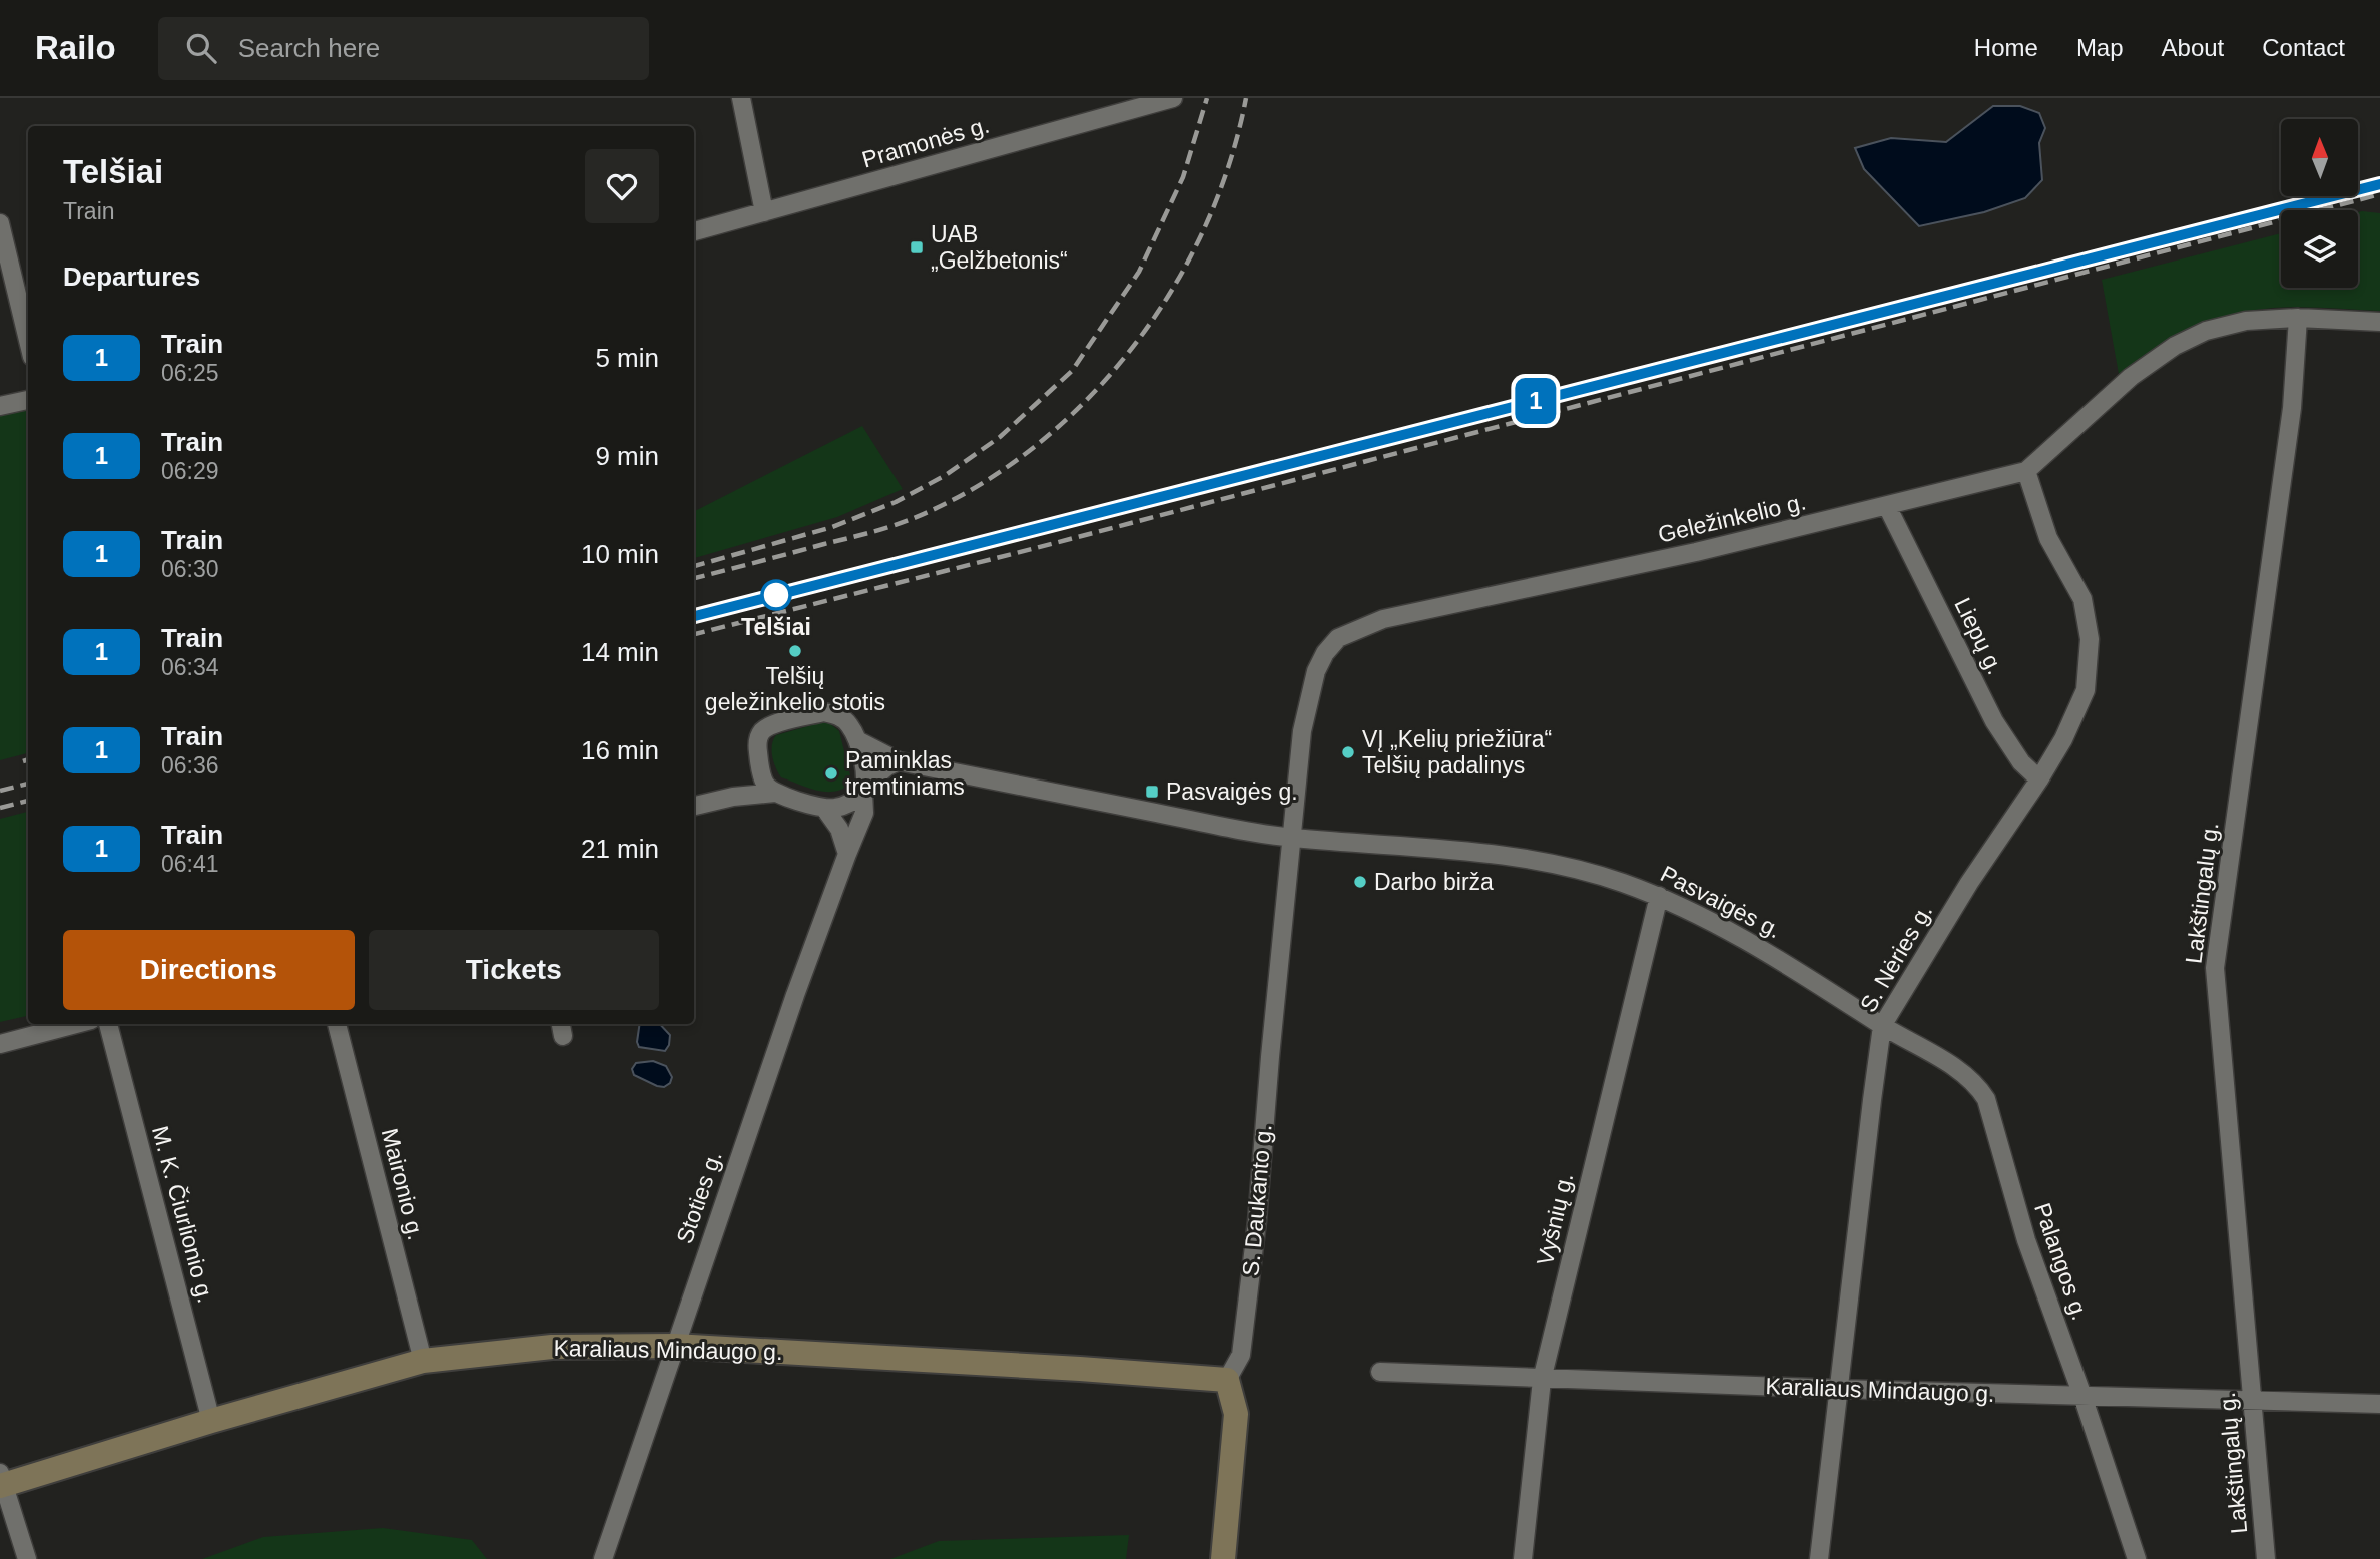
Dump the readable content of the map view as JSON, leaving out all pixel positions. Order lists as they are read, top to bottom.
{
  "streets": {
    "main road": ["Karaliaus Mindaugo g."],
    "street": [
      "Pramonės g.",
      "Geležinkelio g.",
      "Liepų g.",
      "Lakštingalų g.",
      "Pasvaigės g.",
      "S. Nėries g.",
      "Maironio g.",
      "Stoties g.",
      "S. Daukanto g.",
      "M. K. Čiurlionio g.",
      "Vyšnių g.",
      "Palangos g."
    ]
  },
  "crossings": [
    ["Geležinkelio g.", "Liepų g."],
    ["Geležinkelio g.", "Lakštingalų g."],
    ["Geležinkelio g.", "Pasvaigės g."],
    ["Geležinkelio g.", "S. Nėries g."],
    ["Geležinkelio g.", "S. Daukanto g."],
    ["Liepų g.", "S. Nėries g."],
    ["Lakštingalų g.", "Karaliaus Mindaugo g."],
    ["Pasvaigės g.", "S. Nėries g."],
    ["Pasvaigės g.", "Stoties g."],
    ["Pasvaigės g.", "S. Daukanto g."],
    ["Pasvaigės g.", "Vyšnių g."],
    ["Pasvaigės g.", "Palangos g."],
    ["S. Nėries g.", "Palangos g."],
    ["S. Nėries g.", "Karaliaus Mindaugo g."],
    ["Maironio g.", "Karaliaus Mindaugo g."],
    ["Stoties g.", "Karaliaus Mindaugo g."],
    ["S. Daukanto g.", "Karaliaus Mindaugo g."],
    ["M. K. Čiurlionio g.", "Karaliaus Mindaugo g."],
    ["Vyšnių g.", "Karaliaus Mindaugo g."],
    ["Palangos g.", "Karaliaus Mindaugo g."]
  ],
  "places": {
    "transit": ["UAB „Gelžbetonis“", "Pasvaigės g."],
    "other": [
      "Telšiai",
      "Telšių geležinkelio stotis",
      "VĮ „Kelių priežiūra“ Telšių padalinys",
      "Paminklas tremtiniams",
      "Darbo birža"
    ]
  },
  "north": "top",
  "page": {
    "header": "Railo",
    "search": "Search here",
    "nav": [
      "Home",
      "Map",
      "About",
      "Contact"
    ],
    "on_map": "1",
    "heading": [
      ["Telšiai", "Train"],
      "Departures"
    ],
    "list": [
      {
        "mark": "1",
        "name": "Train",
        "note": "06:25",
        "value": "5 min"
      },
      {
        "mark": "1",
        "name": "Train",
        "note": "06:29",
        "value": "9 min"
      },
      {
        "mark": "1",
        "name": "Train",
        "note": "06:30",
        "value": "10 min"
      },
      {
        "mark": "1",
        "name": "Train",
        "note": "06:34",
        "value": "14 min"
      },
      {
        "mark": "1",
        "name": "Train",
        "note": "06:36",
        "value": "16 min"
      },
      {
        "mark": "1",
        "name": "Train",
        "note": "06:41",
        "value": "21 min"
      }
    ],
    "buttons": ["Directions", "Tickets"]
  }
}
